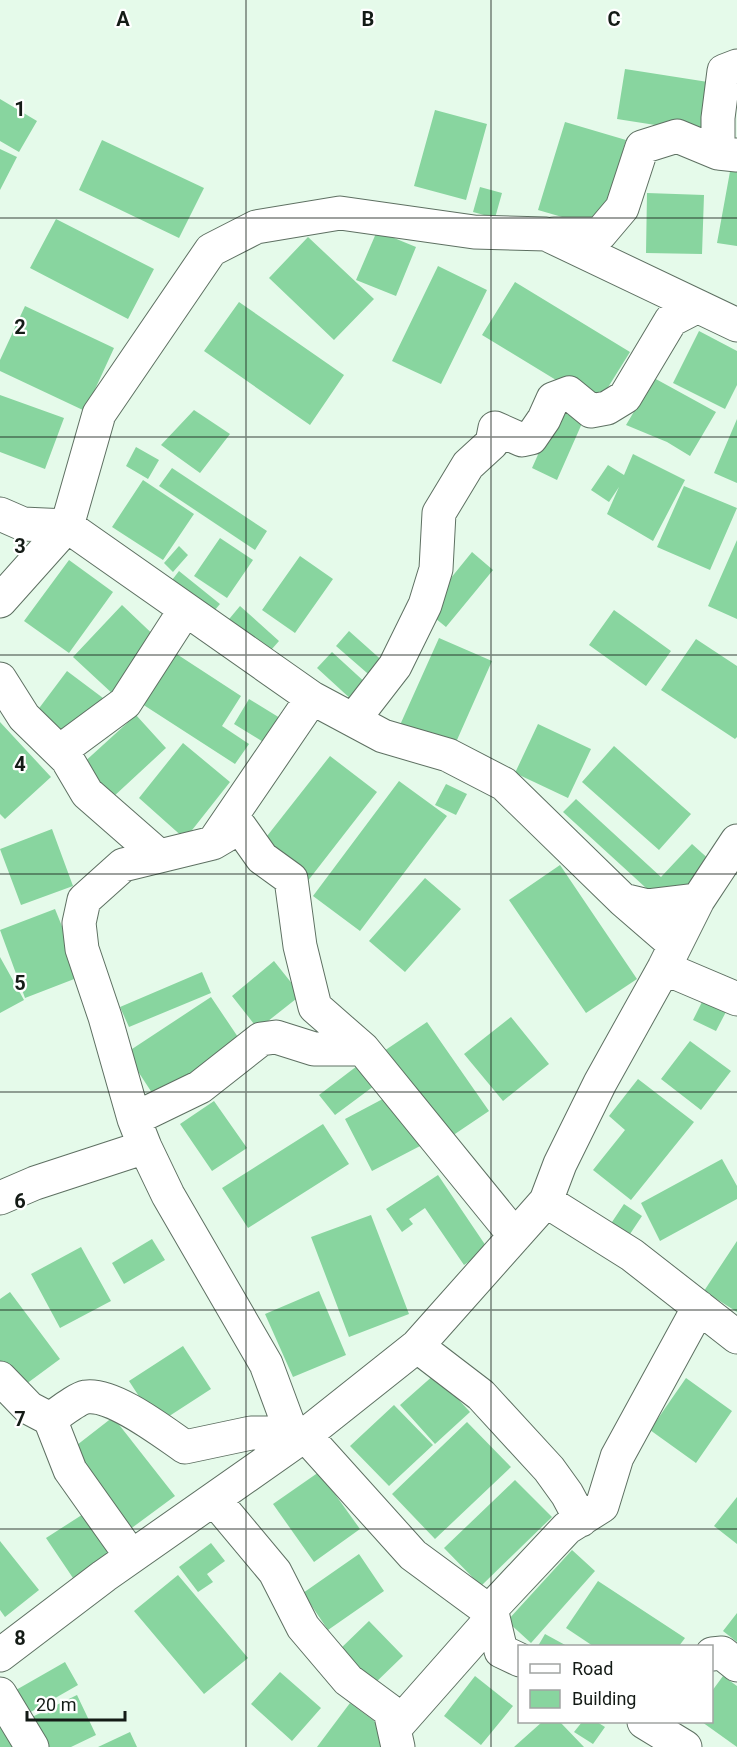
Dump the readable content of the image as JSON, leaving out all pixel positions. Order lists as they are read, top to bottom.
{
  "legend": ["Road", "Building"],
  "scale_bar": "20 m",
  "grid": {
    "columns": ["A", "B", "C"],
    "rows": [
      "1",
      "2",
      "3",
      "4",
      "5",
      "6",
      "7",
      "8"
    ]
  }
}
